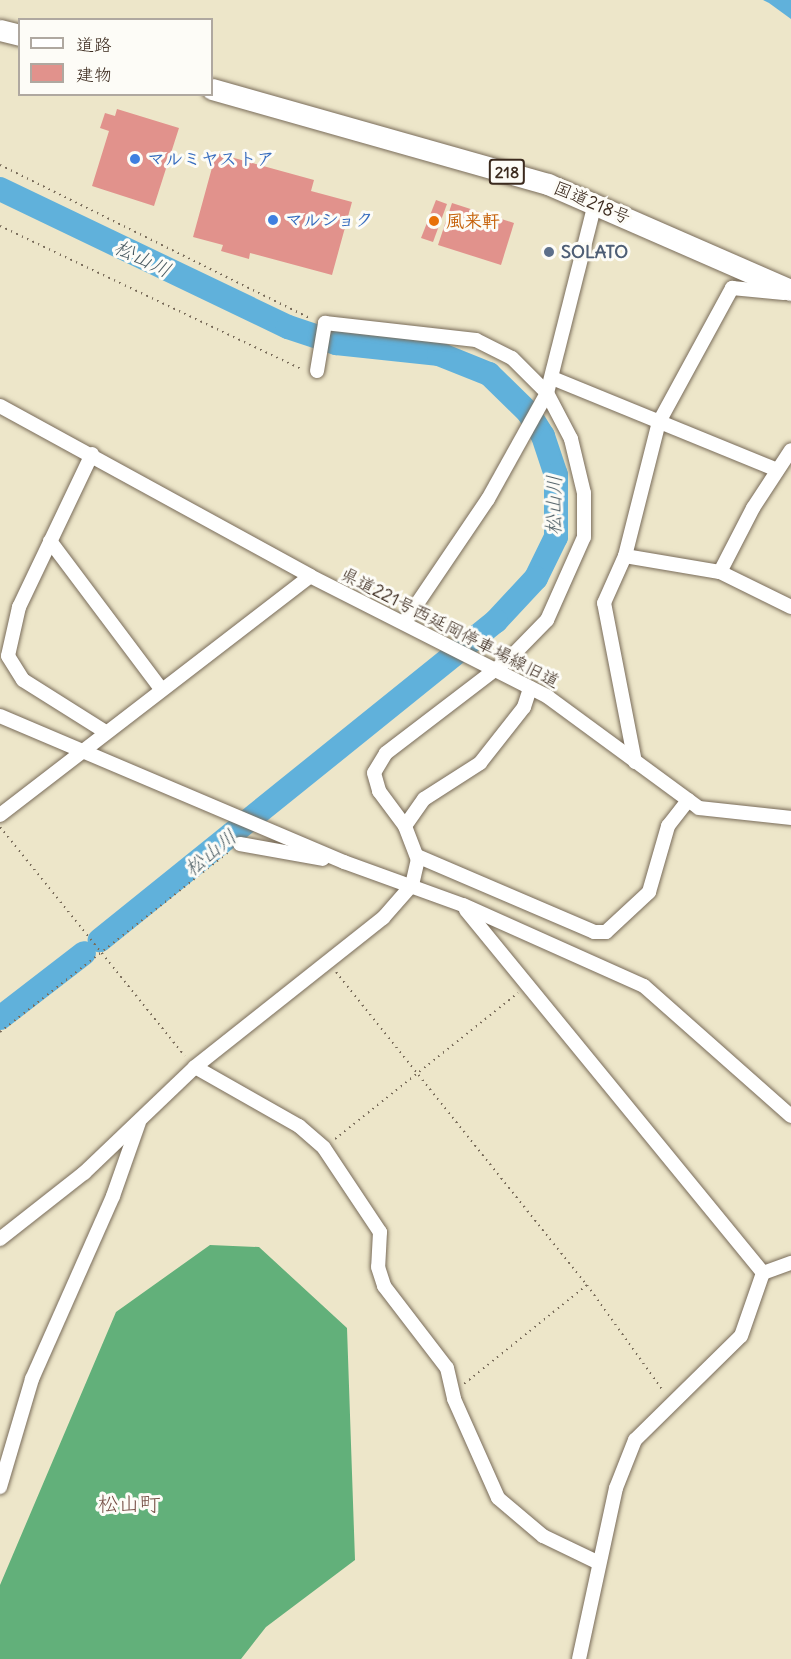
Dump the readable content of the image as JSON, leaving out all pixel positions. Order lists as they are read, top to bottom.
{
  "streets": {
    "highway": ["218", "国道218号"],
    "street": ["県道221号西延岡停車場線旧道"]
  },
  "districts": ["松山町"],
  "water": ["松山川"],
  "places": [
    "マルミヤストア",
    "マルショク",
    "風来軒",
    "SOLATO"
  ],
  "legend": ["道路", "建物"]
}
